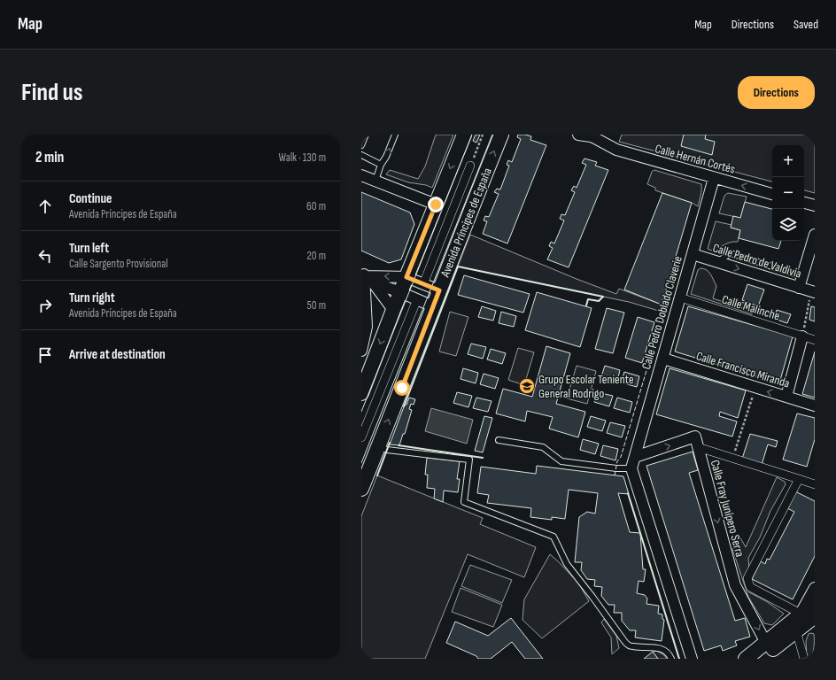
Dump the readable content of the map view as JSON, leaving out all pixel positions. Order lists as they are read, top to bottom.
{
  "streets": {
    "main road": ["Avenida Príncipes de España"],
    "street": [
      "Calle Hernán Cortés",
      "Calle Pedro de Valdivia",
      "Calle Malinche",
      "Calle Pedro Doblado Claverie",
      "Calle Francisco Miranda",
      "Calle Fray Junípero Serra"
    ]
  },
  "crossings": [
    ["Calle Hernán Cortés", "Calle Pedro Doblado Claverie"],
    ["Calle Pedro de Valdivia", "Calle Pedro Doblado Claverie"],
    ["Calle Malinche", "Calle Pedro Doblado Claverie"],
    ["Calle Pedro Doblado Claverie", "Calle Francisco Miranda"],
    ["Calle Pedro Doblado Claverie", "Calle Fray Junípero Serra"]
  ],
  "one_way": ["Calle Pedro de Valdivia"],
  "places": {
    "school or university": ["Grupo Escolar Teniente General Rodrigo"]
  },
  "page": {
    "header": "Map",
    "nav": ["Map", "Directions", "Saved"],
    "buttons": "Directions",
    "title": "Find us",
    "heading": ["2 min", "Walk · 130 m"],
    "map_buttons": ["+", "−"],
    "list": [
      ["Continue", "Avenida Príncipes de España", "60 m"],
      ["Turn left", "Calle Sargento Provisional", "20 m"],
      ["Turn right", "Avenida Príncipes de España", "50 m"],
      "Arrive at destination"
    ]
  }
}
